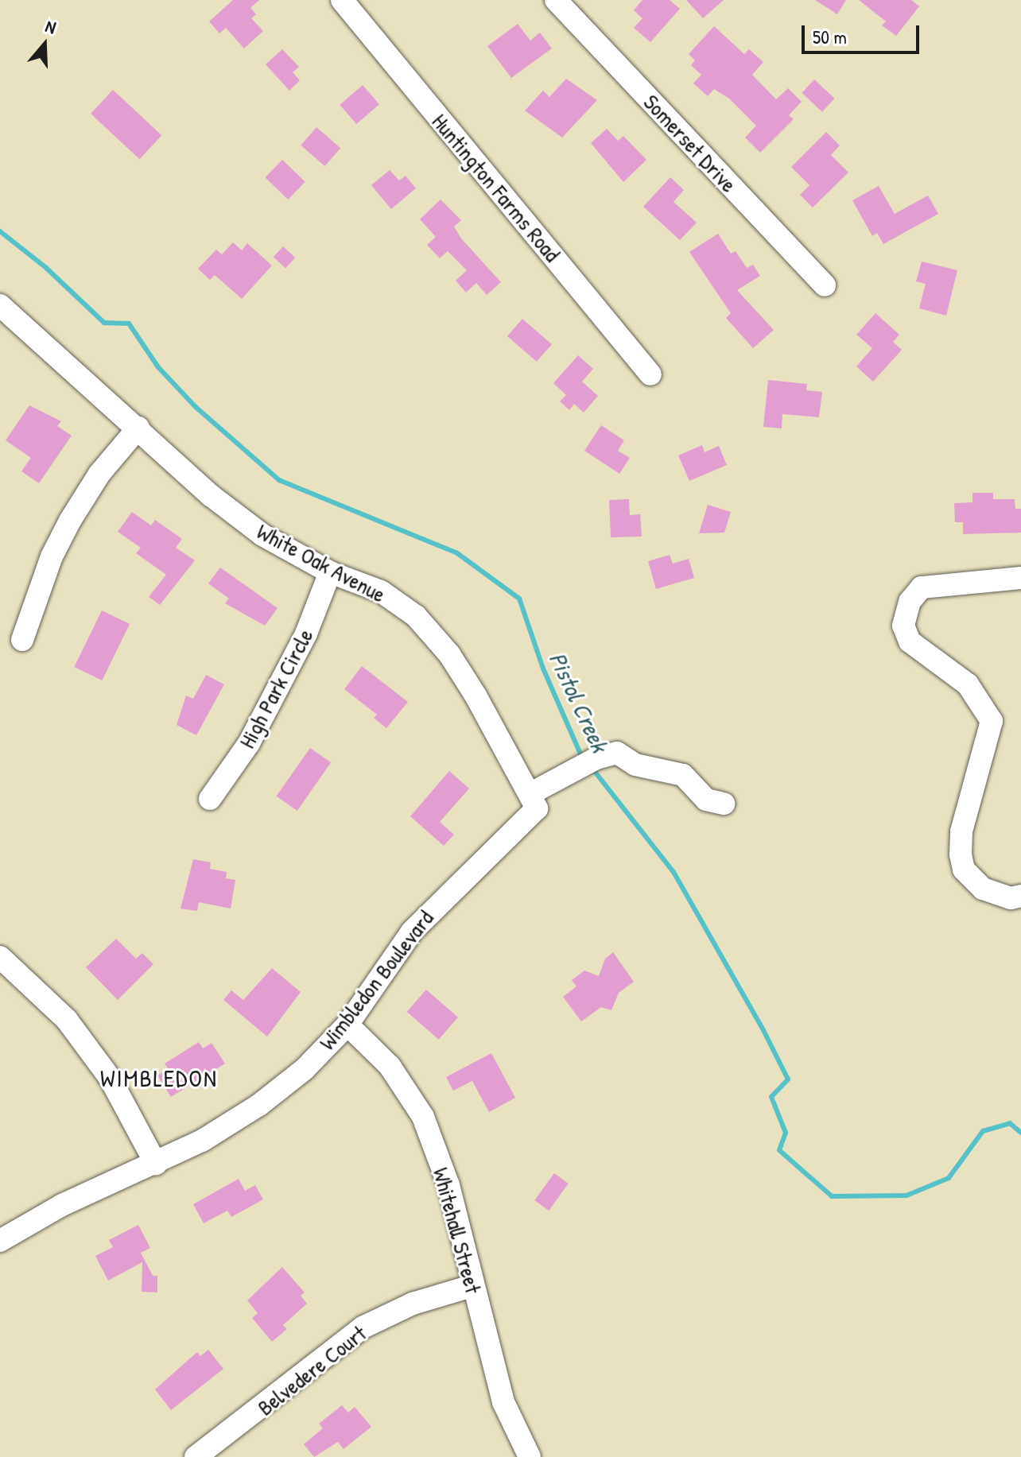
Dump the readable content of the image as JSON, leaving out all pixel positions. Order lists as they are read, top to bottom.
{
  "streets": {
    "street": [
      "Somerset Drive",
      "Huntington Farms Road",
      "White Oak Avenue",
      "High Park Circle",
      "Wimbledon Boulevard",
      "Whitehall Street",
      "Belvedere Court"
    ]
  },
  "crossings": [
    ["White Oak Avenue", "High Park Circle"],
    ["White Oak Avenue", "Wimbledon Boulevard"],
    ["Wimbledon Boulevard", "Whitehall Street"],
    ["Whitehall Street", "Belvedere Court"]
  ],
  "districts": ["WIMBLEDON"],
  "water": ["Pistol Creek"],
  "scale_bar": "50 m",
  "north": "top"
}
